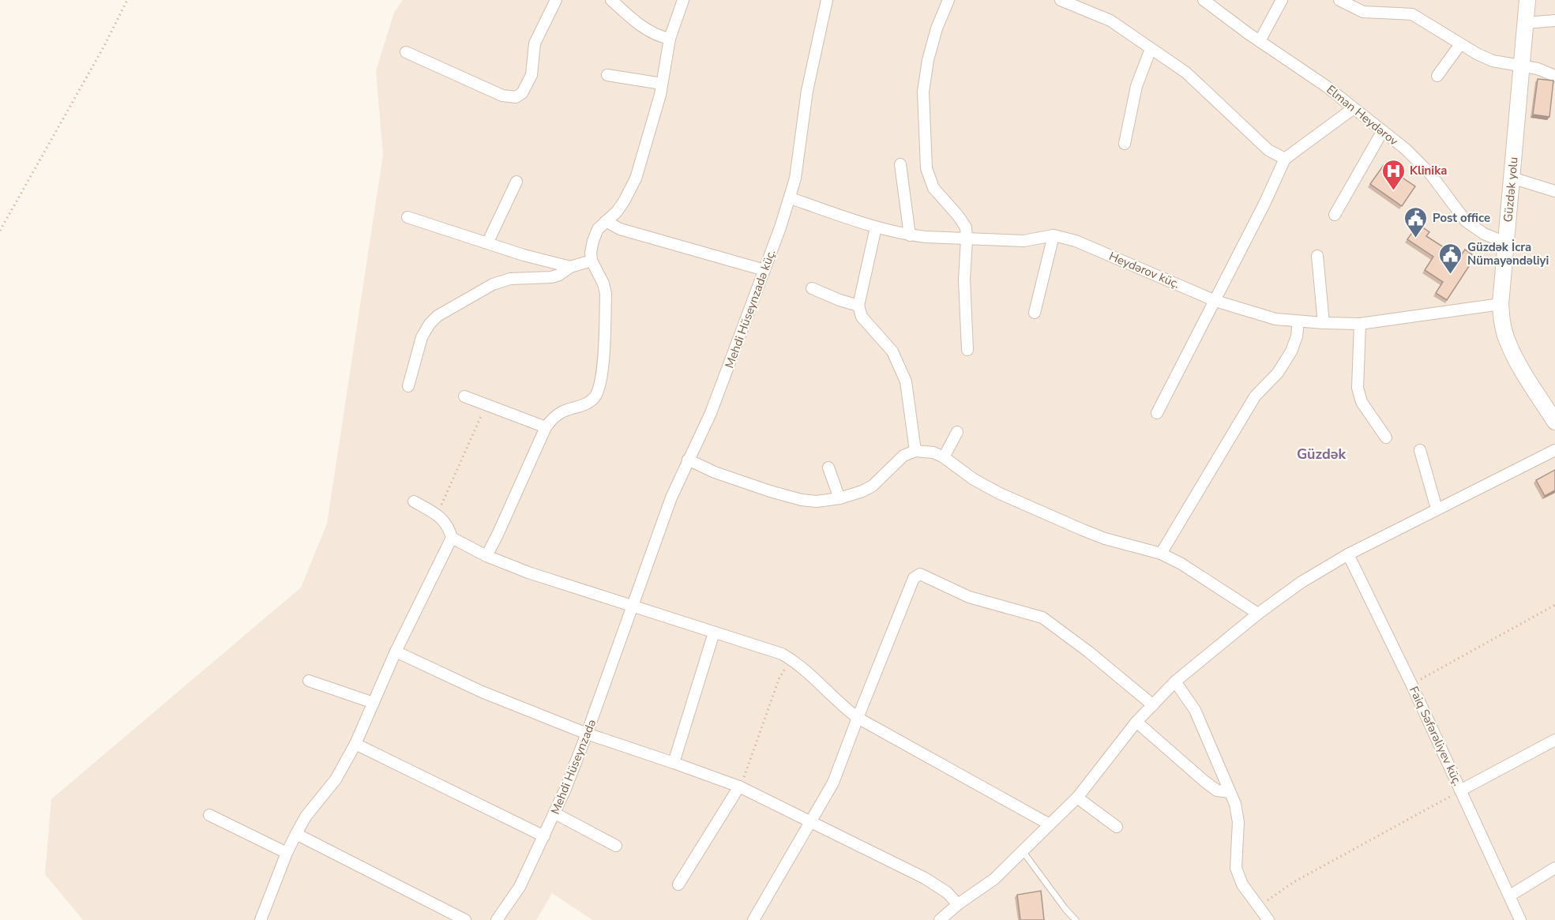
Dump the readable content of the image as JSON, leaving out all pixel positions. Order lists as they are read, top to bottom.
{
  "streets": {
    "street": [
      "Elman Heydərov",
      "Güzdək yolu",
      "Heydərov küç.",
      "Mehdi Hüseynzadə küç.",
      "Faiq Səfərəliyev küç.",
      "Mehdi Hüseynzadə"
    ]
  },
  "crossings": [
    ["Elman Heydərov", "Güzdək yolu"],
    ["Güzdək yolu", "Heydərov küç."],
    ["Heydərov küç.", "Mehdi Hüseynzadə küç."],
    ["Mehdi Hüseynzadə küç.", "Mehdi Hüseynzadə"]
  ],
  "districts": ["Güzdək"],
  "places": {
    "hospital": ["Klinika"],
    "public building": ["Post office", "Güzdək İcra Nümayəndəliyi"]
  }
}
